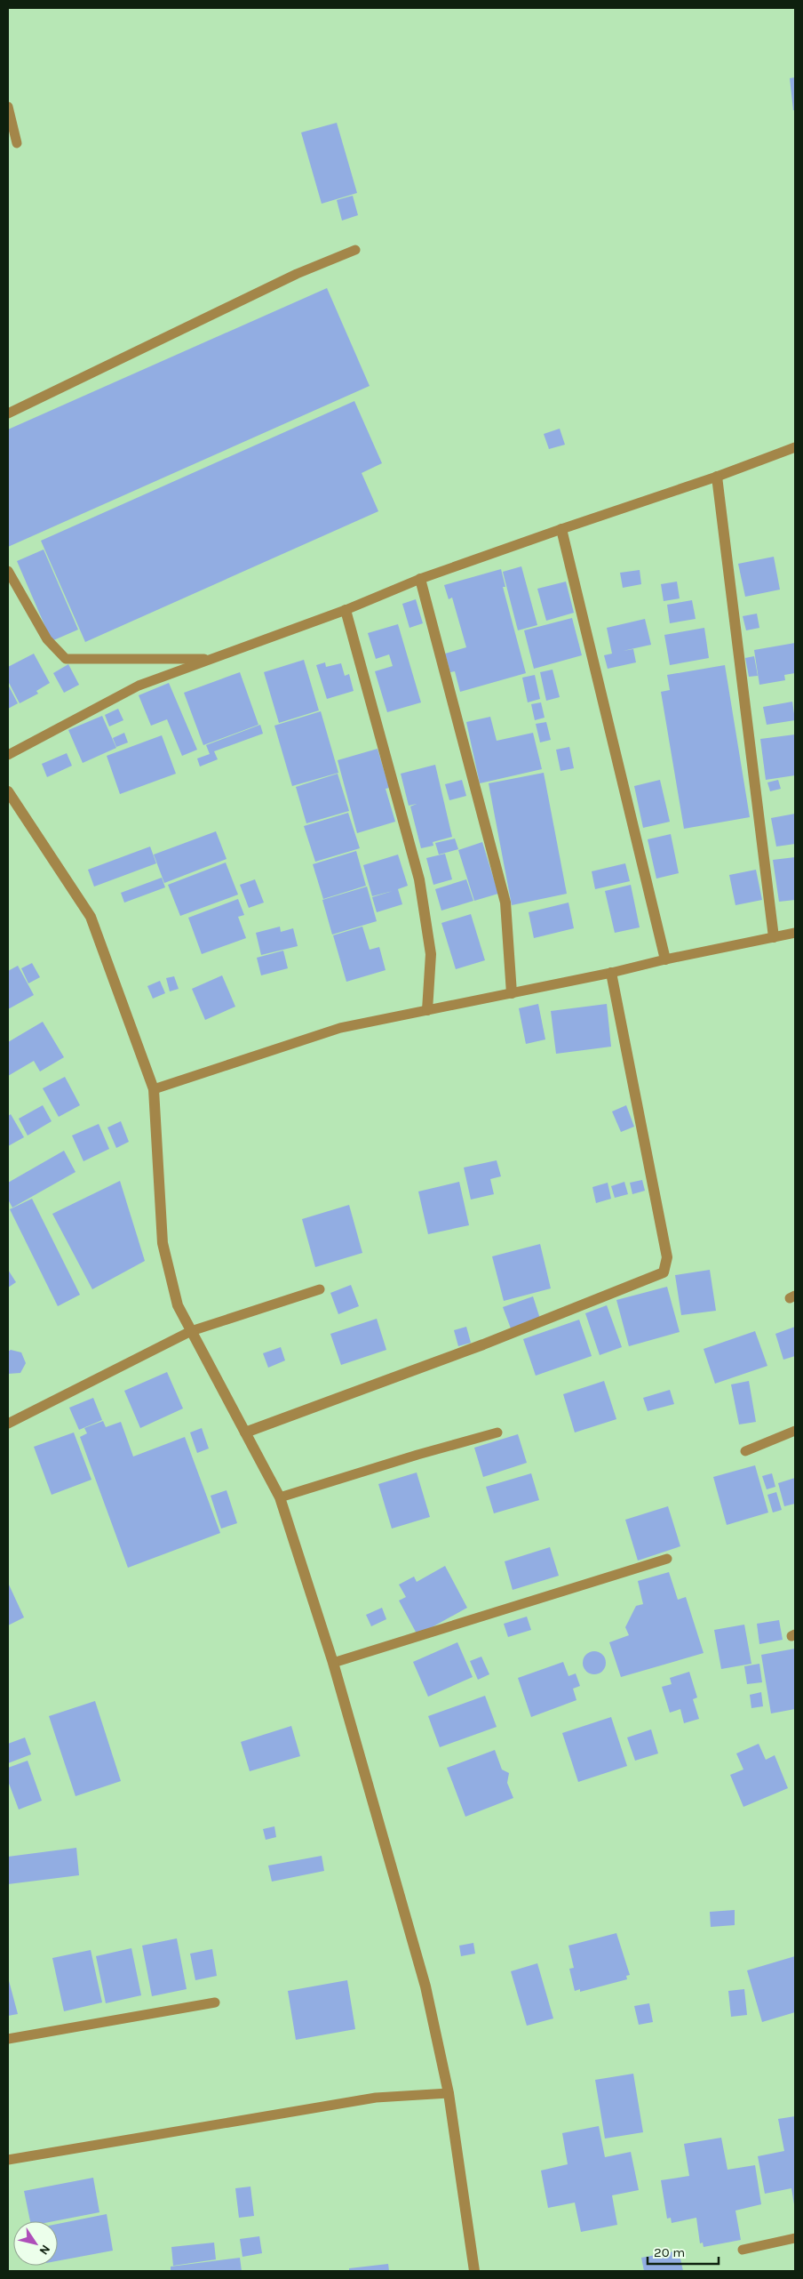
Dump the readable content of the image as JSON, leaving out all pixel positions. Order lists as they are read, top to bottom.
{
  "scale_bar": "20 m",
  "north": "bottom right"
}
